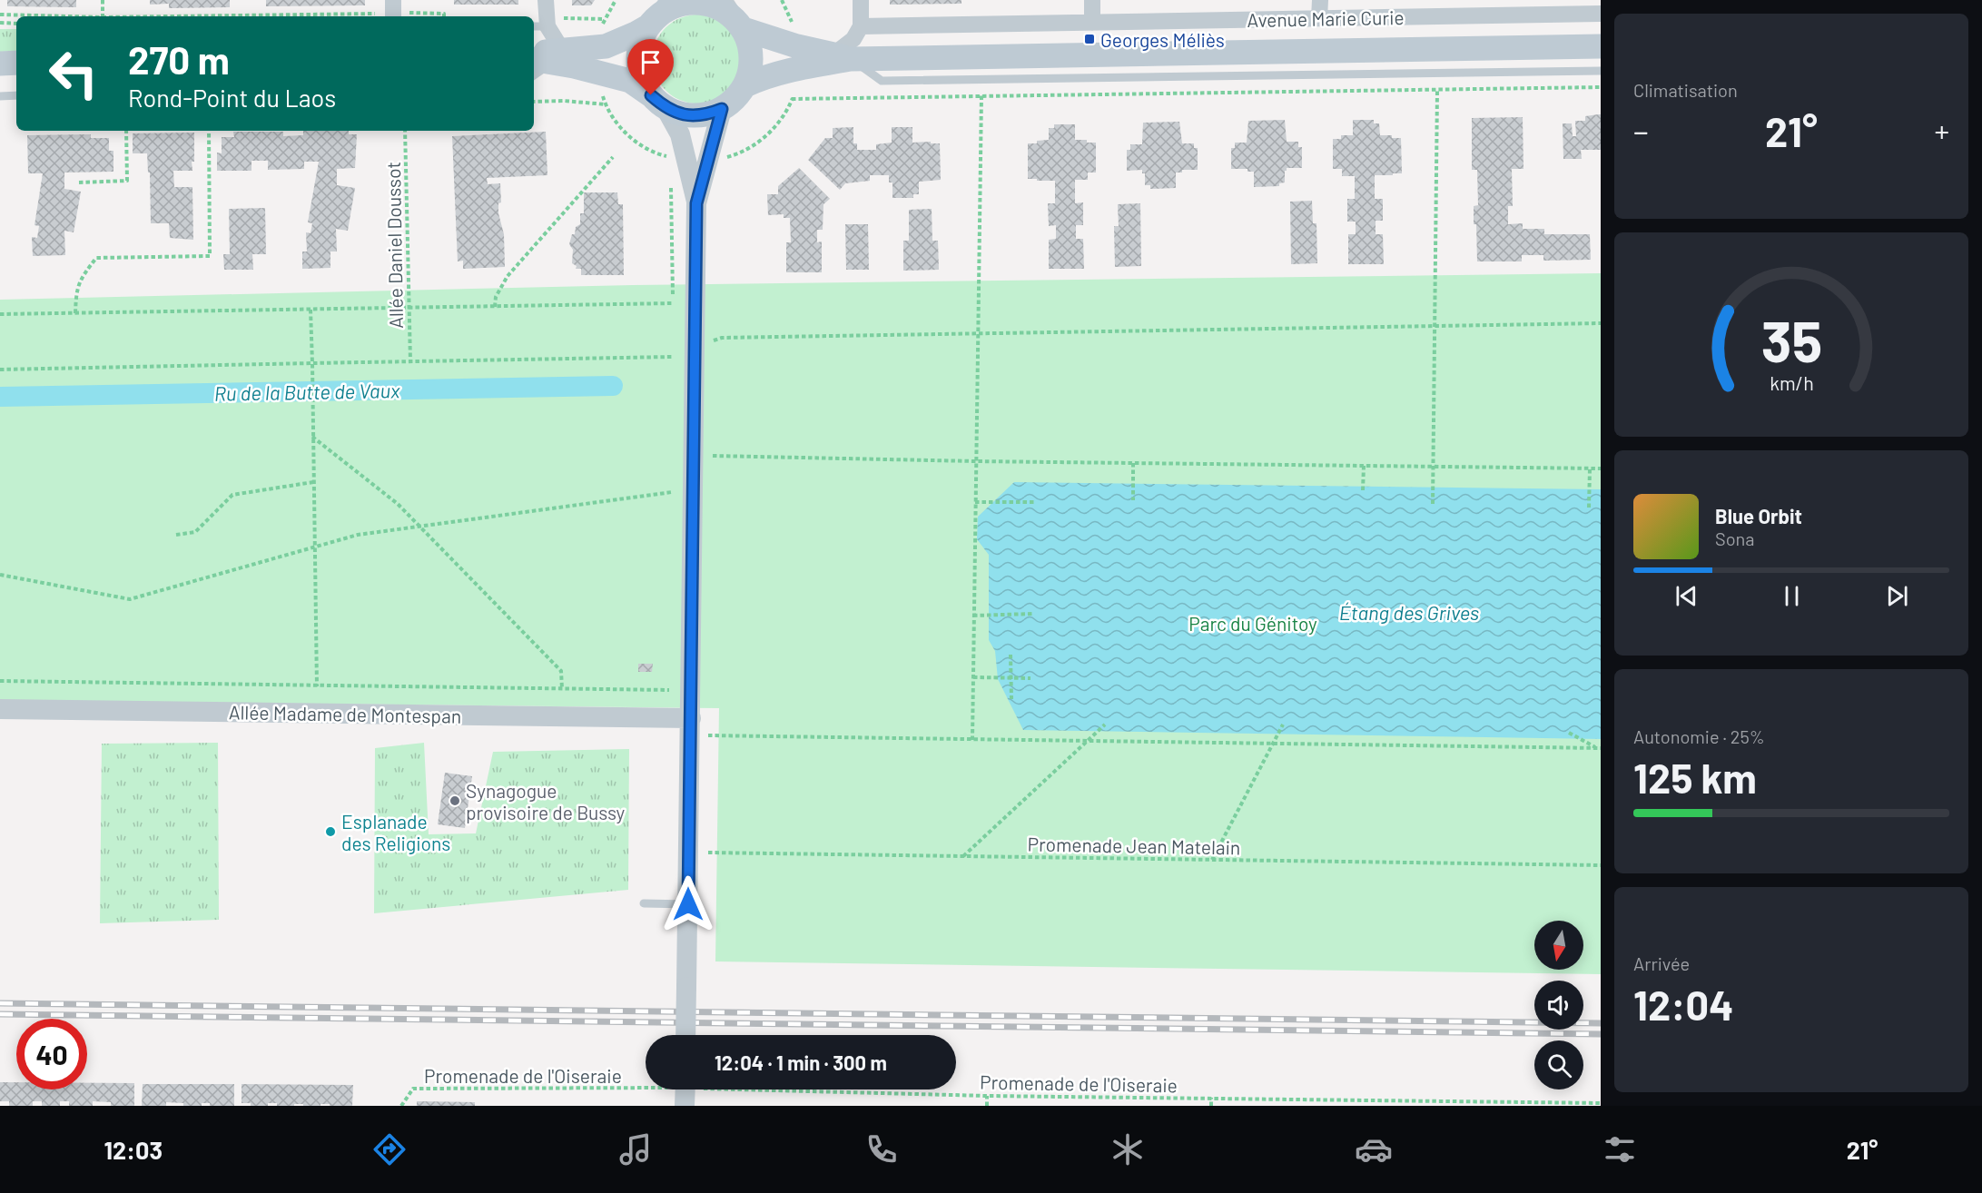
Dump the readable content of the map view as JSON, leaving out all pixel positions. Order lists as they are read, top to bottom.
{
  "streets": {
    "main road": ["Avenue Marie Curie"],
    "street": ["Allée Madame de Montespan"],
    "path": ["Allée Daniel Doussot", "Promenade Jean Matelain", "Promenade de l'Oiseraie"]
  },
  "water": ["Ru de la Butte de Vaux", "Étang des Grives"],
  "parks": ["Parc du Génitoy"],
  "places": {
    "transit": ["Georges Méliès"],
    "other": ["Synagogue provisoire de Bussy", "Esplanade des Religions"]
  },
  "north": "bottom",
  "page": {
    "tile": [
      "Climatisation",
      ["Autonomie · 25%", "125 km"],
      ["Arrivée", "12:04"]
    ],
    "turn": ["270 m", "Rond-Point du Laos"],
    "heat": ["−", "21°", "+"],
    "song": ["Blue Orbit", "Sona"],
    "limit": "40",
    "trip": "12:04 · 1 min · 300 m",
    "tabs": ["12:03", "21°"],
    "gauge": ["35", "km/h"]
  }
}
